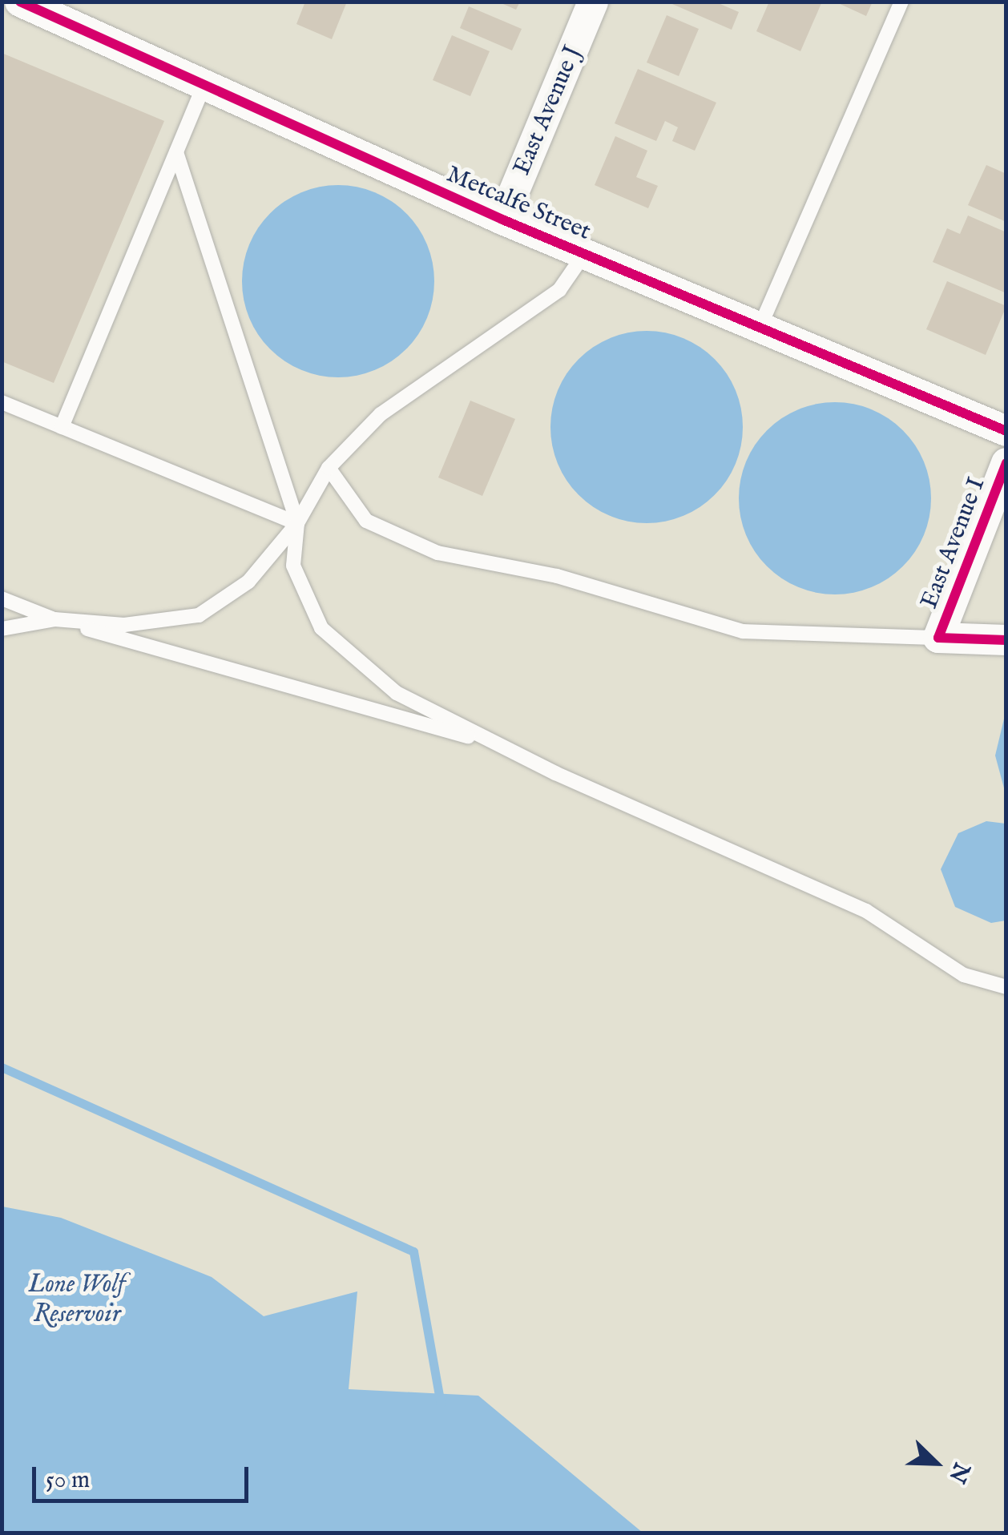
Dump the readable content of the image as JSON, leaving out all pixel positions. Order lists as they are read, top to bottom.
{
  "streets": {
    "street": ["East Avenue J", "Metcalfe Street", "East Avenue I"]
  },
  "crossings": [
    ["East Avenue J", "Metcalfe Street"]
  ],
  "water": ["Lone Wolf Reservoir"],
  "scale_bar": "50 m",
  "north": "bottom right"
}
